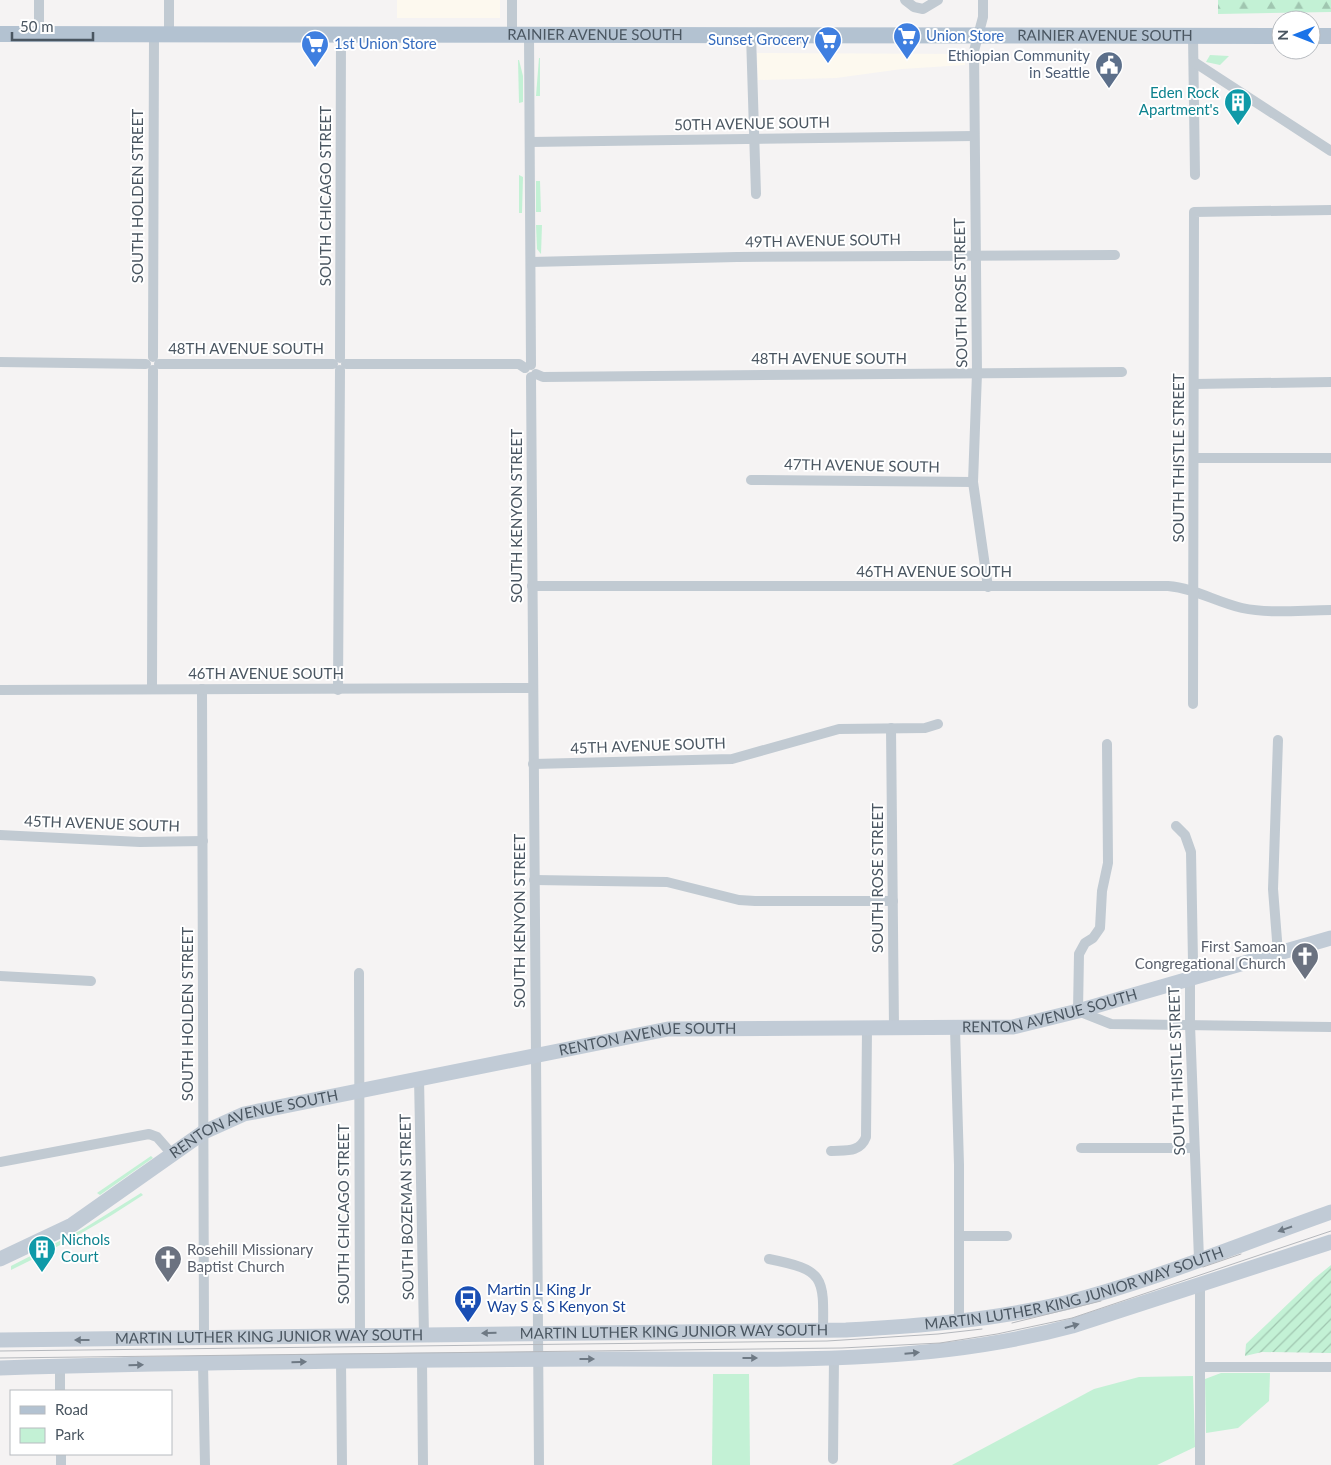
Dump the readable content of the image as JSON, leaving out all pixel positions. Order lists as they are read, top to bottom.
{
  "streets": {
    "main road": ["RAINIER AVENUE SOUTH", "RENTON AVENUE SOUTH", "MARTIN LUTHER KING JUNIOR WAY SOUTH"],
    "street": [
      "50TH AVENUE SOUTH",
      "SOUTH HOLDEN STREET",
      "SOUTH CHICAGO STREET",
      "49TH AVENUE SOUTH",
      "SOUTH ROSE STREET",
      "48TH AVENUE SOUTH",
      "SOUTH THISTLE STREET",
      "47TH AVENUE SOUTH",
      "SOUTH KENYON STREET",
      "46TH AVENUE SOUTH",
      "45TH AVENUE SOUTH",
      "SOUTH BOZEMAN STREET"
    ]
  },
  "crossings": [
    ["RAINIER AVENUE SOUTH", "SOUTH HOLDEN STREET"],
    ["RAINIER AVENUE SOUTH", "SOUTH CHICAGO STREET"],
    ["RAINIER AVENUE SOUTH", "SOUTH ROSE STREET"],
    ["RAINIER AVENUE SOUTH", "SOUTH KENYON STREET"],
    ["50TH AVENUE SOUTH", "SOUTH ROSE STREET"],
    ["50TH AVENUE SOUTH", "SOUTH KENYON STREET"],
    ["SOUTH HOLDEN STREET", "48TH AVENUE SOUTH"],
    ["SOUTH HOLDEN STREET", "46TH AVENUE SOUTH"],
    ["SOUTH HOLDEN STREET", "45TH AVENUE SOUTH"],
    ["SOUTH HOLDEN STREET", "RENTON AVENUE SOUTH"],
    ["SOUTH HOLDEN STREET", "MARTIN LUTHER KING JUNIOR WAY SOUTH"],
    ["SOUTH CHICAGO STREET", "48TH AVENUE SOUTH"],
    ["SOUTH CHICAGO STREET", "46TH AVENUE SOUTH"],
    ["SOUTH CHICAGO STREET", "RENTON AVENUE SOUTH"],
    ["SOUTH CHICAGO STREET", "MARTIN LUTHER KING JUNIOR WAY SOUTH"],
    ["49TH AVENUE SOUTH", "SOUTH ROSE STREET"],
    ["49TH AVENUE SOUTH", "SOUTH KENYON STREET"],
    ["SOUTH ROSE STREET", "48TH AVENUE SOUTH"],
    ["SOUTH ROSE STREET", "47TH AVENUE SOUTH"],
    ["SOUTH ROSE STREET", "46TH AVENUE SOUTH"],
    ["SOUTH ROSE STREET", "45TH AVENUE SOUTH"],
    ["SOUTH ROSE STREET", "RENTON AVENUE SOUTH"],
    ["48TH AVENUE SOUTH", "SOUTH KENYON STREET"],
    ["SOUTH THISTLE STREET", "46TH AVENUE SOUTH"],
    ["SOUTH THISTLE STREET", "RENTON AVENUE SOUTH"],
    ["SOUTH THISTLE STREET", "MARTIN LUTHER KING JUNIOR WAY SOUTH"],
    ["SOUTH KENYON STREET", "46TH AVENUE SOUTH"],
    ["SOUTH KENYON STREET", "45TH AVENUE SOUTH"],
    ["SOUTH KENYON STREET", "RENTON AVENUE SOUTH"],
    ["SOUTH KENYON STREET", "MARTIN LUTHER KING JUNIOR WAY SOUTH"],
    ["RENTON AVENUE SOUTH", "SOUTH BOZEMAN STREET"],
    ["SOUTH BOZEMAN STREET", "MARTIN LUTHER KING JUNIOR WAY SOUTH"]
  ],
  "places": {
    "supermarket": ["Union Store", "Sunset Grocery", "1st Union Store"],
    "public building": ["Ethiopian Community in Seattle"],
    "building": ["Eden Rock Apartment's", "Nichols Court"],
    "church": ["First Samoan Congregational Church", "Rosehill Missionary Baptist Church"],
    "bus stop": ["Martin L King Jr Way S & S Kenyon St"]
  },
  "legend": ["Road", "Park"],
  "scale_bar": "50 m",
  "north": "left"
}
